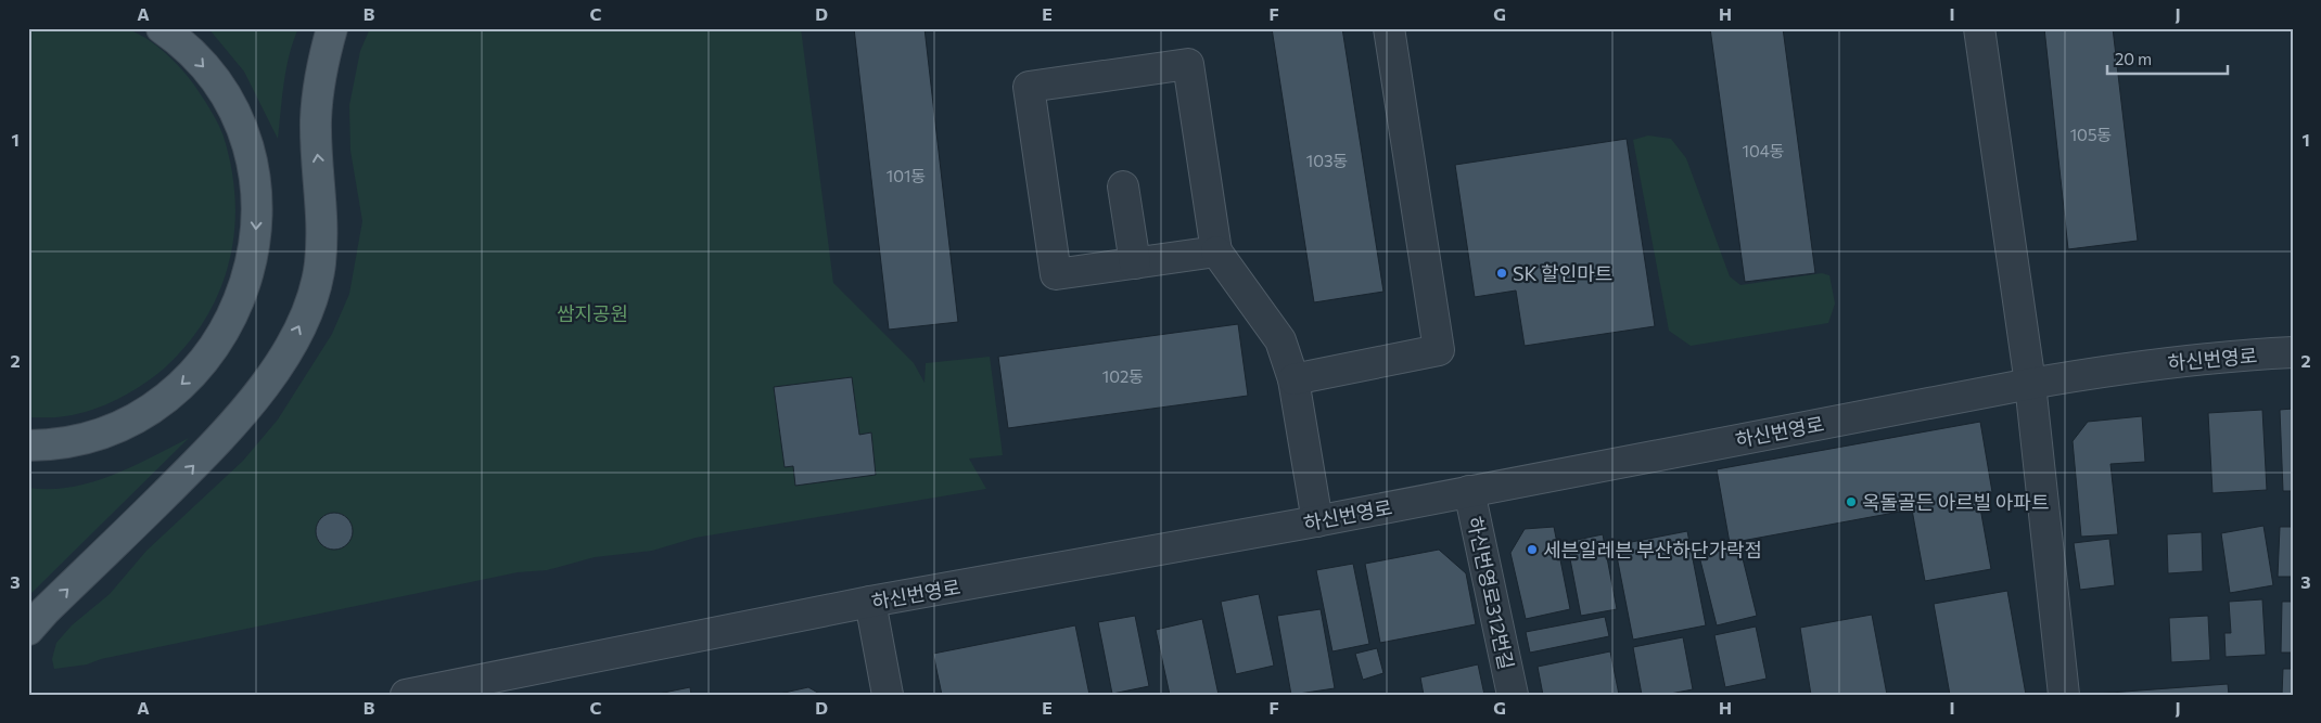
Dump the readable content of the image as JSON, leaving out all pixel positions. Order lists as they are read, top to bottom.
{
  "streets": {
    "street": ["하신번영로", "하신번영로312번길"]
  },
  "crossings": [
    ["하신번영로", "하신번영로312번길"]
  ],
  "parks": ["쌈지공원"],
  "places": ["SK 할인마트", "옥돌골든 아르빌 아파트", "세븐일레븐 부산하단가락점"],
  "house_numbers": [
    "105동",
    "104동",
    "103동",
    "101동",
    "102동"
  ],
  "scale_bar": "20 m",
  "grid": {
    "columns": [
      "A",
      "B",
      "C",
      "D",
      "E",
      "F",
      "G",
      "H",
      "I",
      "J"
    ],
    "rows": ["1", "2", "3"]
  }
}
